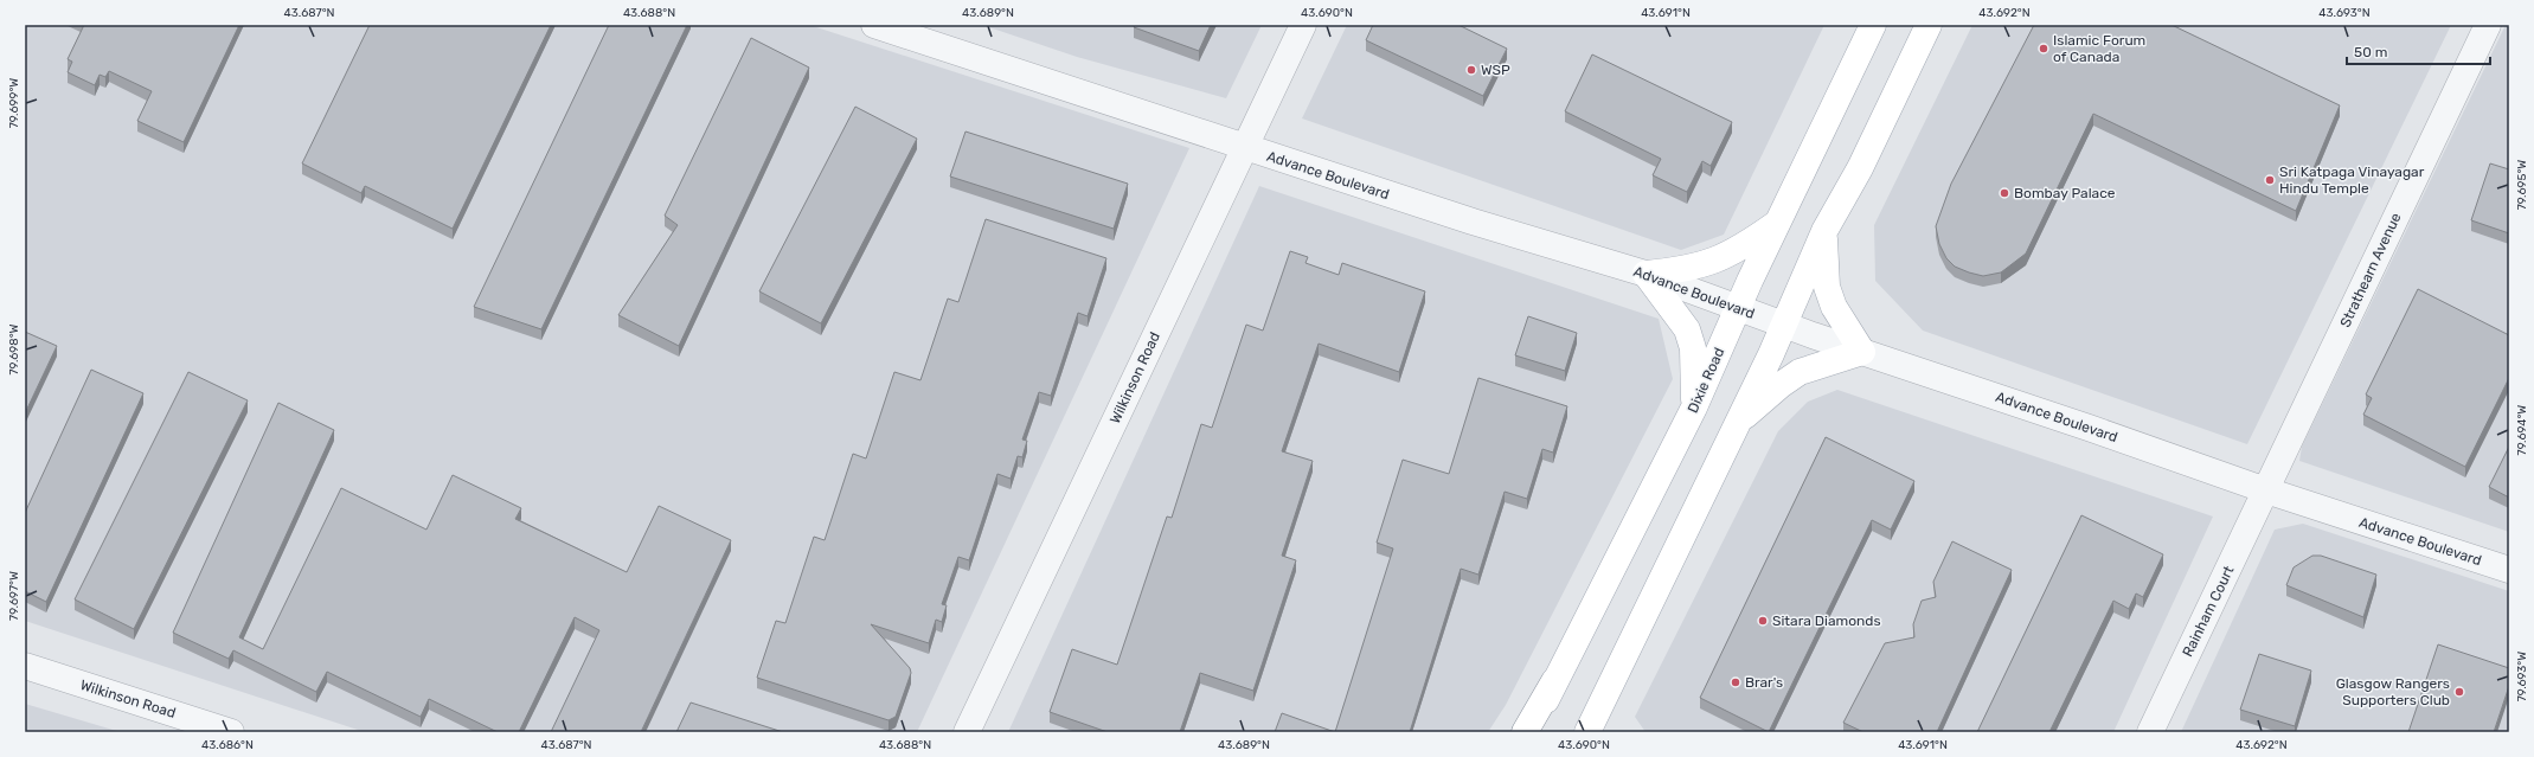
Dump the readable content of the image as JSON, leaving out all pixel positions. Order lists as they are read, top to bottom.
{
  "streets": {
    "main road": ["Dixie Road"],
    "street": [
      "Advance Boulevard",
      "Strathearn Avenue",
      "Wilkinson Road",
      "Rainham Court"
    ]
  },
  "crossings": [
    ["Advance Boulevard", "Strathearn Avenue"],
    ["Advance Boulevard", "Wilkinson Road"],
    ["Advance Boulevard", "Dixie Road"],
    ["Advance Boulevard", "Rainham Court"],
    ["Strathearn Avenue", "Rainham Court"]
  ],
  "places": [
    "Islamic Forum of Canada",
    "WSP",
    "Sri Katpaga Vinayagar Hindu Temple",
    "Bombay Palace",
    "Sitara Diamonds",
    "Brar's",
    "Glasgow Rangers Supporters Club"
  ],
  "scale_bar": "50 m",
  "coordinates": [
    "43.687°N",
    "43.688°N",
    "43.689°N",
    "43.690°N",
    "43.691°N",
    "43.692°N",
    "43.693°N",
    "79.699°W",
    "79.695°W",
    "79.698°W",
    "79.694°W",
    "79.697°W",
    "79.693°W",
    "43.686°N"
  ]
}
